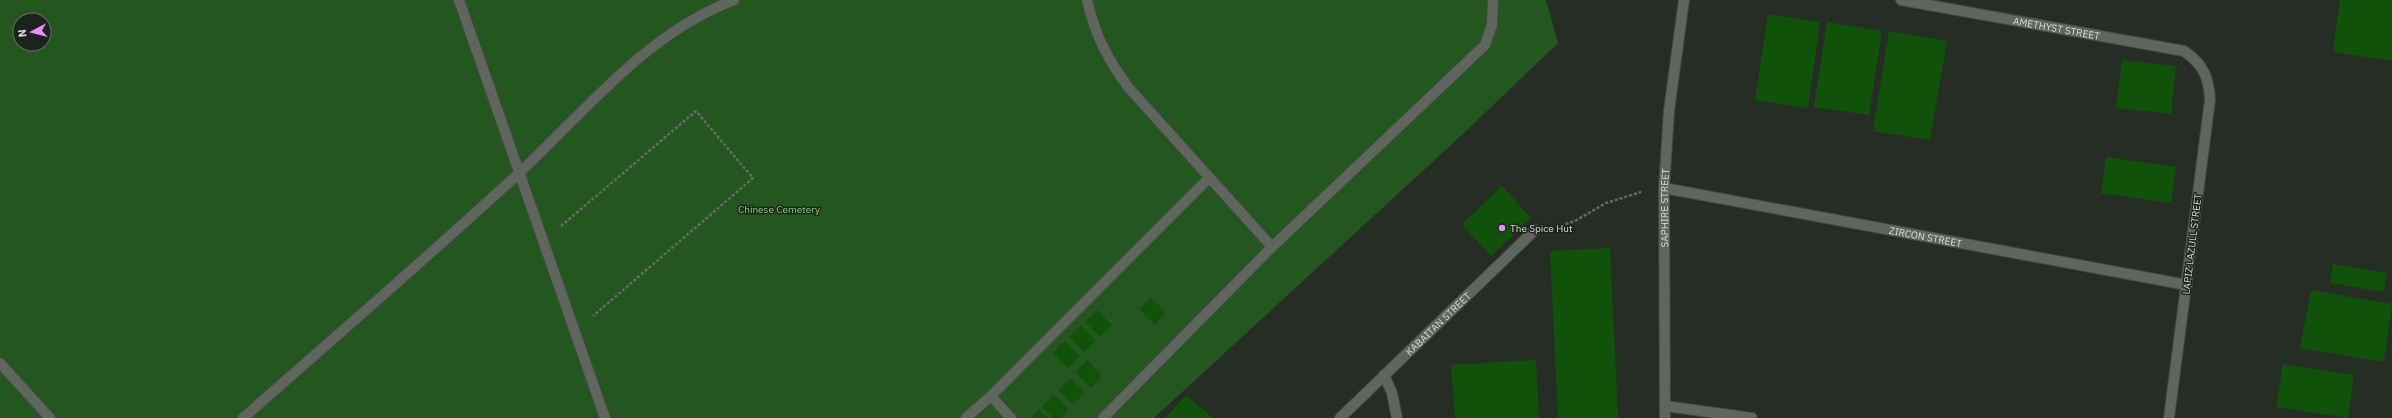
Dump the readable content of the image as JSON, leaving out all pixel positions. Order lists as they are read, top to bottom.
{
  "streets": {
    "street": [
      "AMETHYST STREET",
      "SAPHIRE STREET",
      "ZIRCON STREET",
      "LAPIZ LAZULL STREET",
      "KABAITAN STREET"
    ]
  },
  "crossings": [
    ["AMETHYST STREET", "LAPIZ LAZULL STREET"],
    ["SAPHIRE STREET", "ZIRCON STREET"],
    ["ZIRCON STREET", "LAPIZ LAZULL STREET"]
  ],
  "parks": ["Chinese Cemetery"],
  "places": ["The Spice Hut"],
  "north": "left"
}
